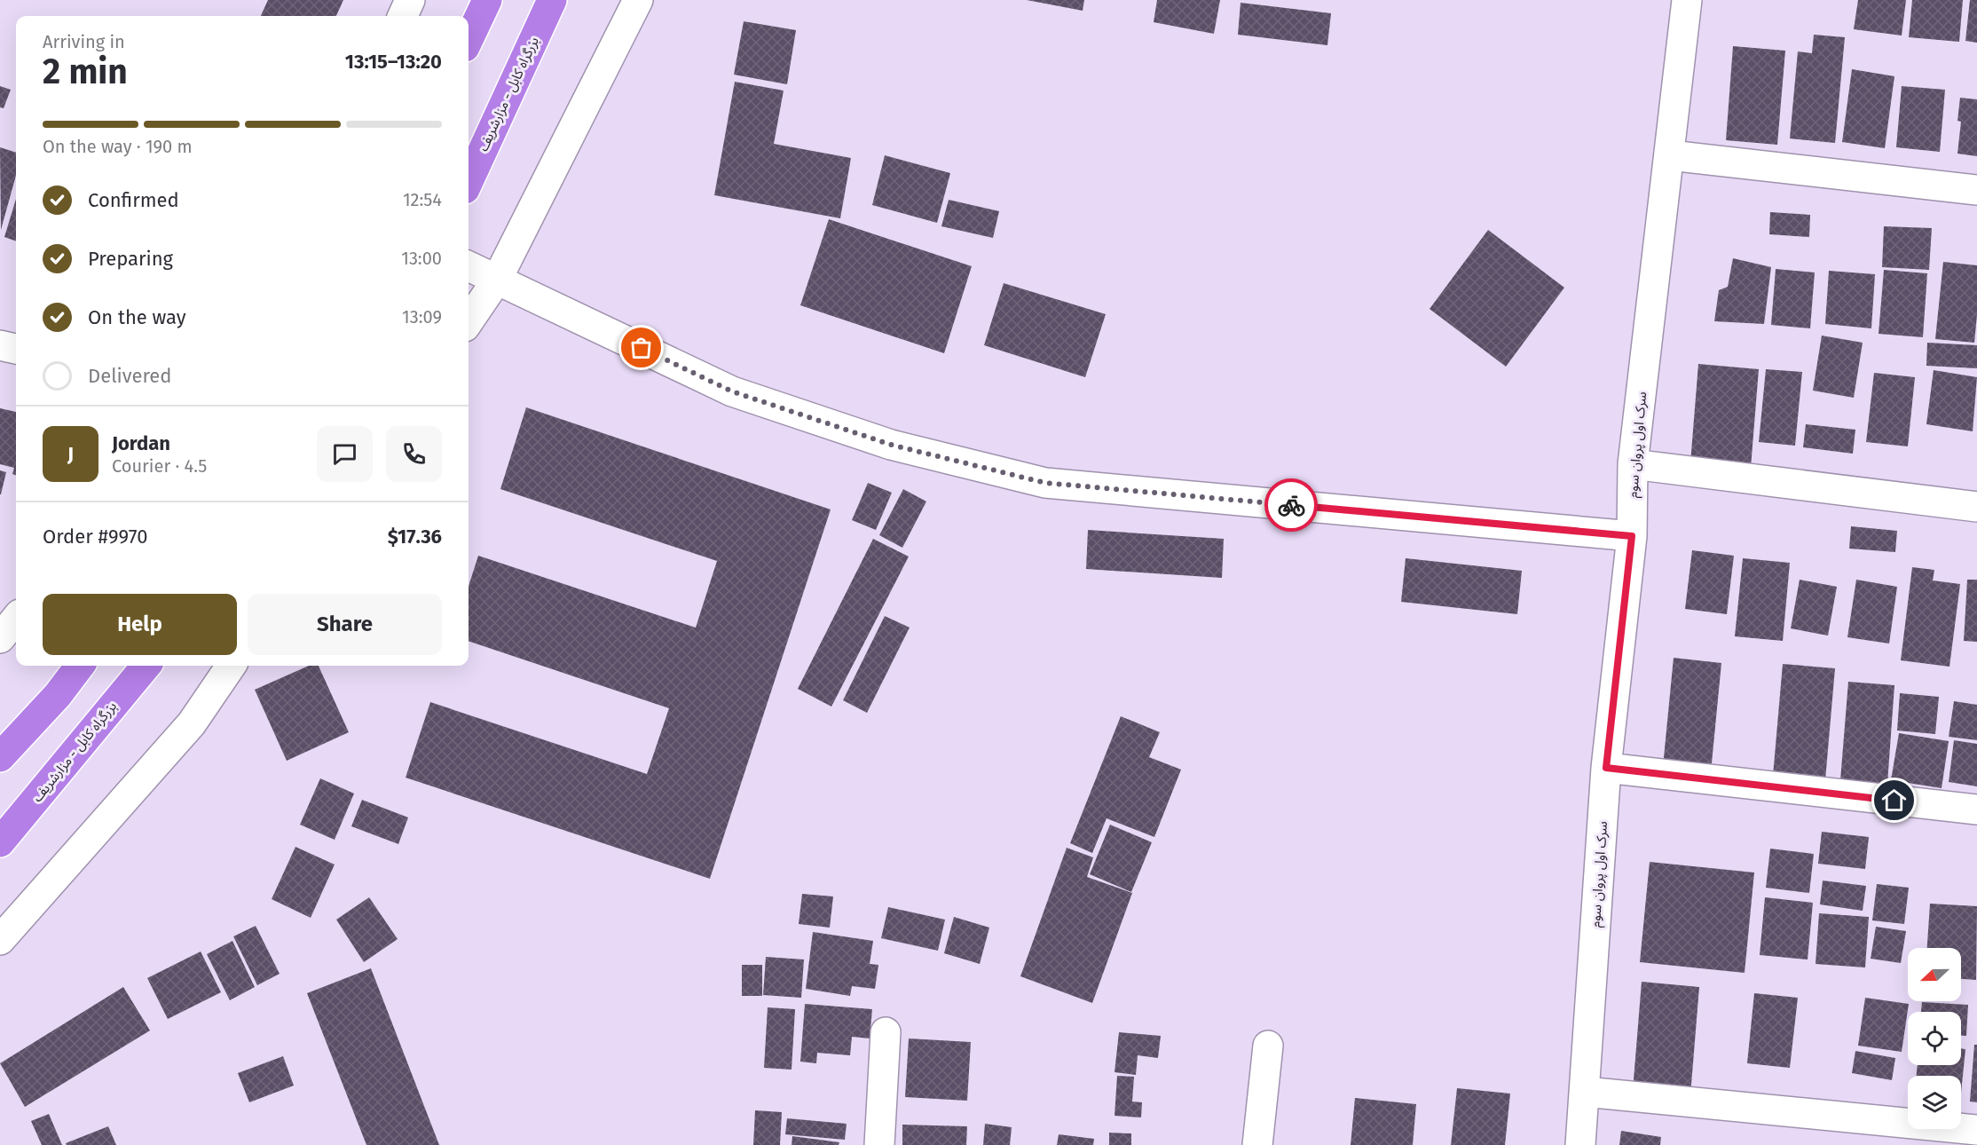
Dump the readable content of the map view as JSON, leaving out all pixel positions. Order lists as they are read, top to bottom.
{
  "streets": {
    "highway": ["بزرگراه کابل - مزارشریف"],
    "street": ["سرک اول پروان سوم"]
  },
  "north": "left",
  "page": {
    "heading": ["2 min", "Arriving in", "13:15–13:20"],
    "panel": [
      "Jordan",
      "Courier · 4.5",
      "Order #9970",
      "$17.36"
    ],
    "bar": "On the way · 190 m",
    "list": [
      ["Confirmed", "12:54"],
      ["Preparing", "13:00"],
      ["On the way", "13:09"],
      "Delivered"
    ],
    "round": "J",
    "buttons": ["Help", "Share"]
  }
}
